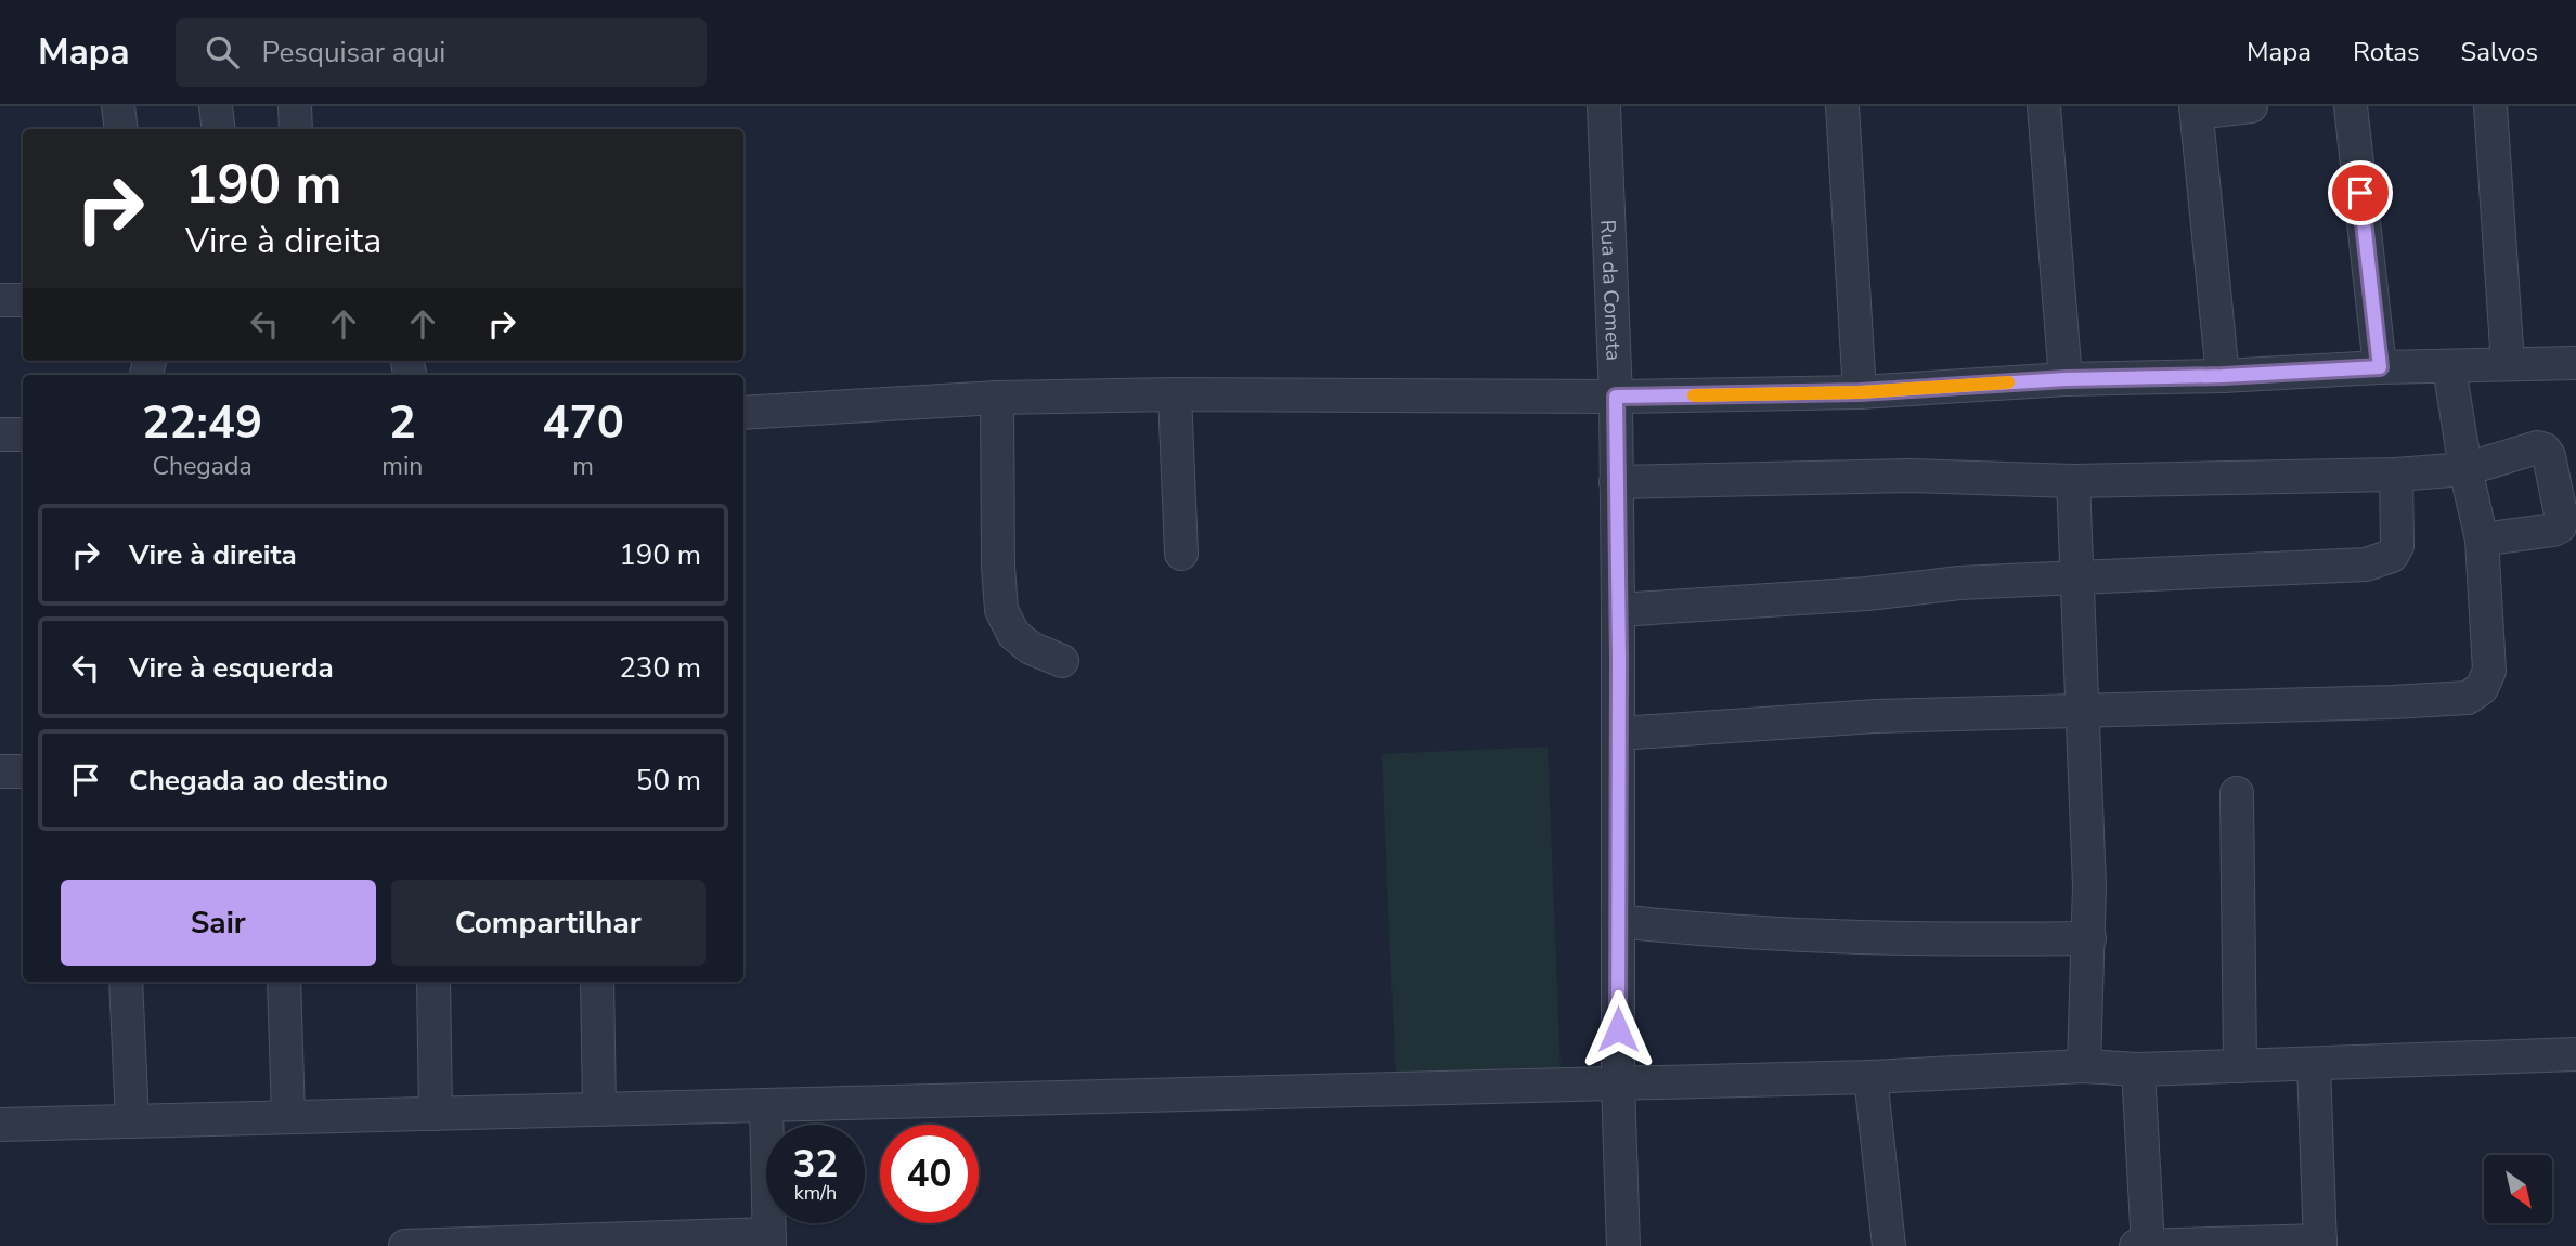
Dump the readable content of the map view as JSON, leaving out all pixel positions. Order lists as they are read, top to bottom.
{
  "streets": {
    "street": ["Rua da Cometa"]
  },
  "north": "bottom right",
  "page": {
    "header": "Mapa",
    "search": "Pesquisar aqui",
    "nav": ["Mapa", "Rotas", "Salvos"],
    "turn": ["190 m", "Vire à direita"],
    "eta": [
      "22:49",
      "Chegada",
      "2",
      "min",
      "470",
      "m"
    ],
    "list": [
      {
        "name": "Vire à direita",
        "value": "190 m"
      },
      {
        "name": "Vire à esquerda",
        "value": "230 m"
      },
      {
        "name": "Chegada ao destino",
        "value": "50 m"
      }
    ],
    "buttons": ["Sair", "Compartilhar"],
    "speed": "32 km/h",
    "limit": "40"
  }
}
